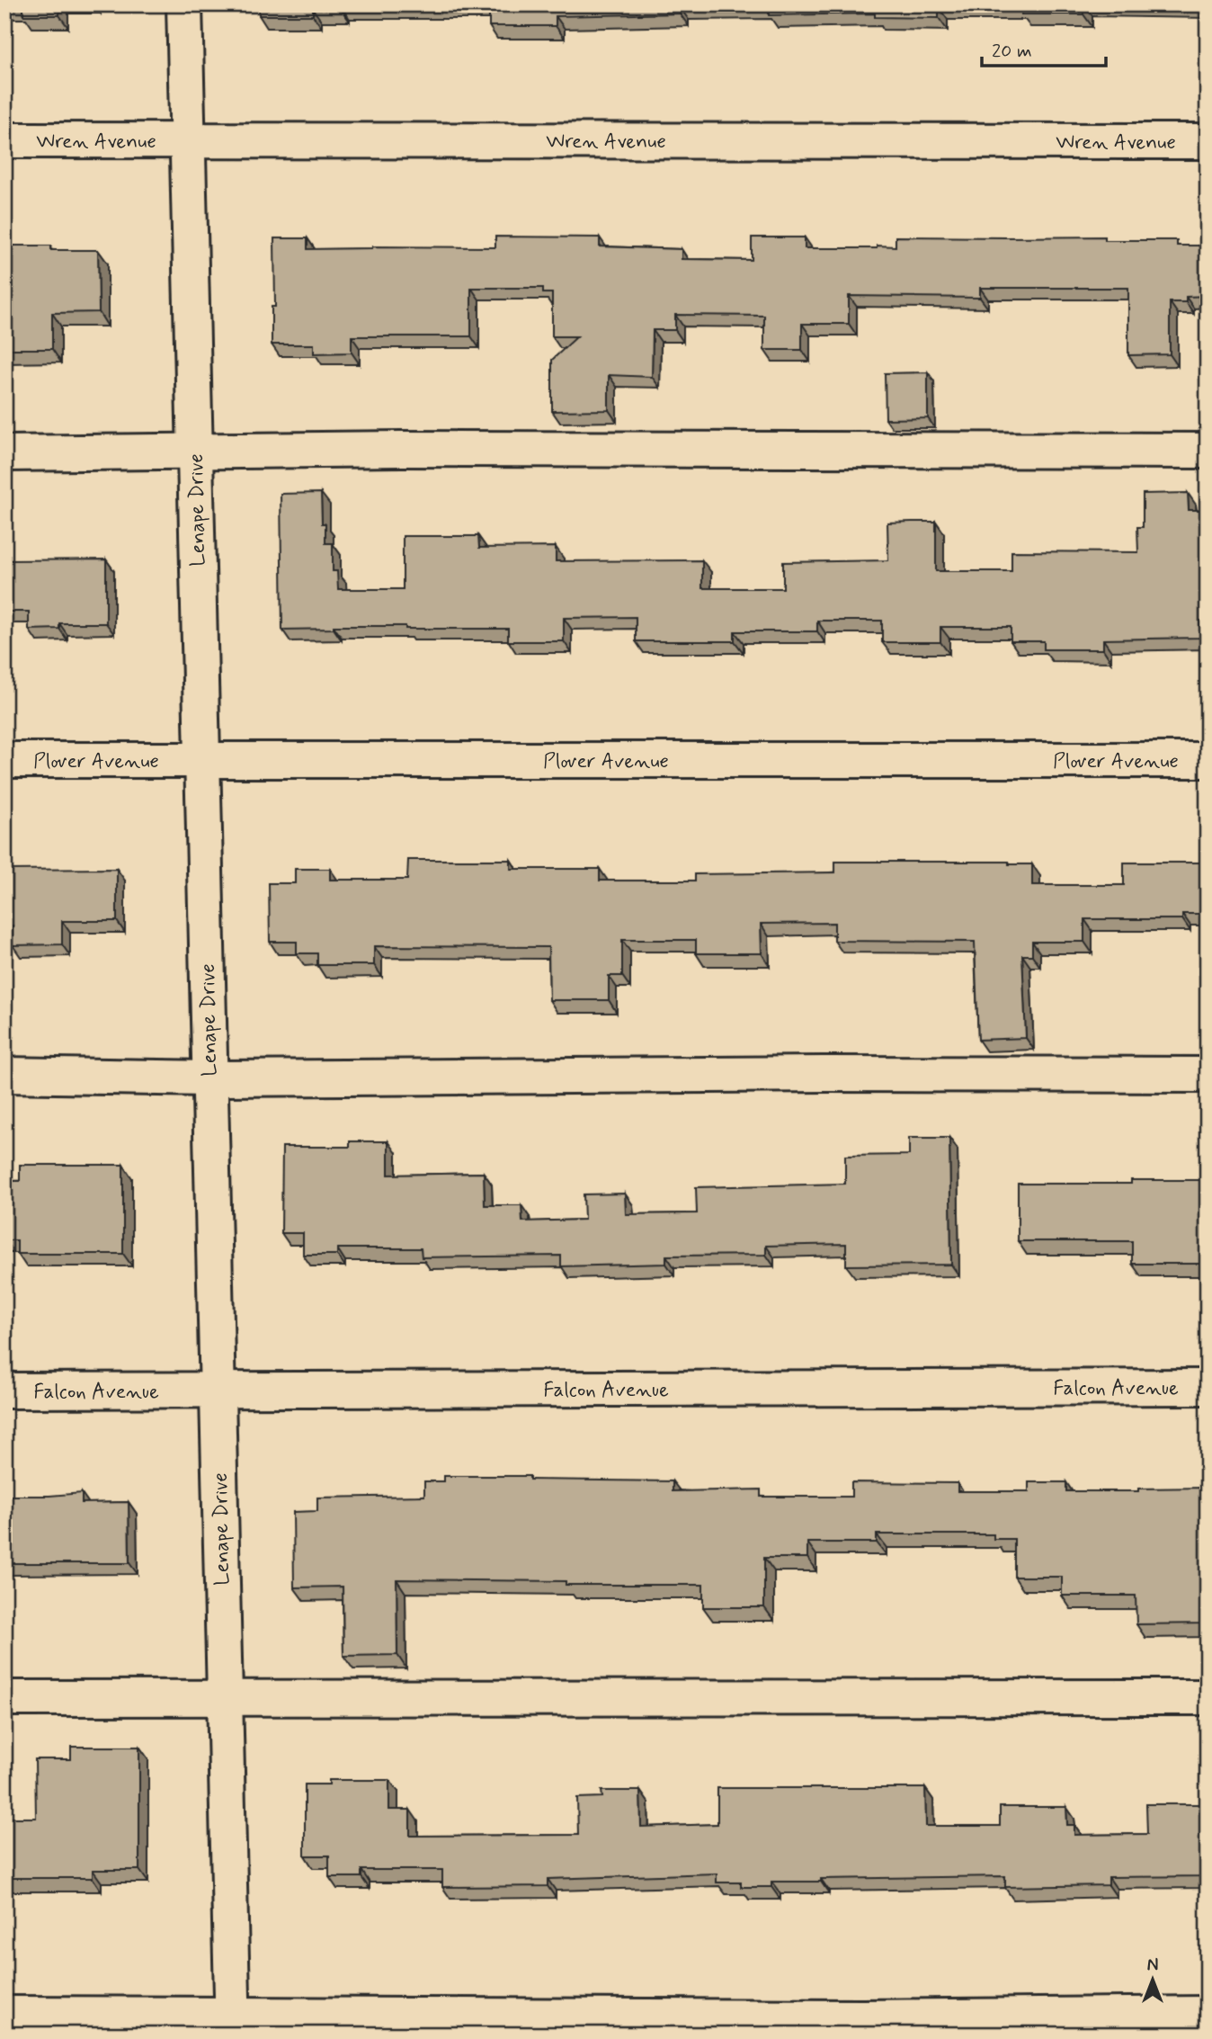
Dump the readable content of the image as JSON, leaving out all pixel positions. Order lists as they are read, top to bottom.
{
  "streets": {
    "street": [
      "Wren Avenue",
      "Lenape Drive",
      "Plover Avenue",
      "Falcon Avenue"
    ]
  },
  "crossings": [
    ["Wren Avenue", "Lenape Drive"],
    ["Lenape Drive", "Plover Avenue"],
    ["Lenape Drive", "Falcon Avenue"]
  ],
  "scale_bar": "20 m",
  "north": "top"
}
